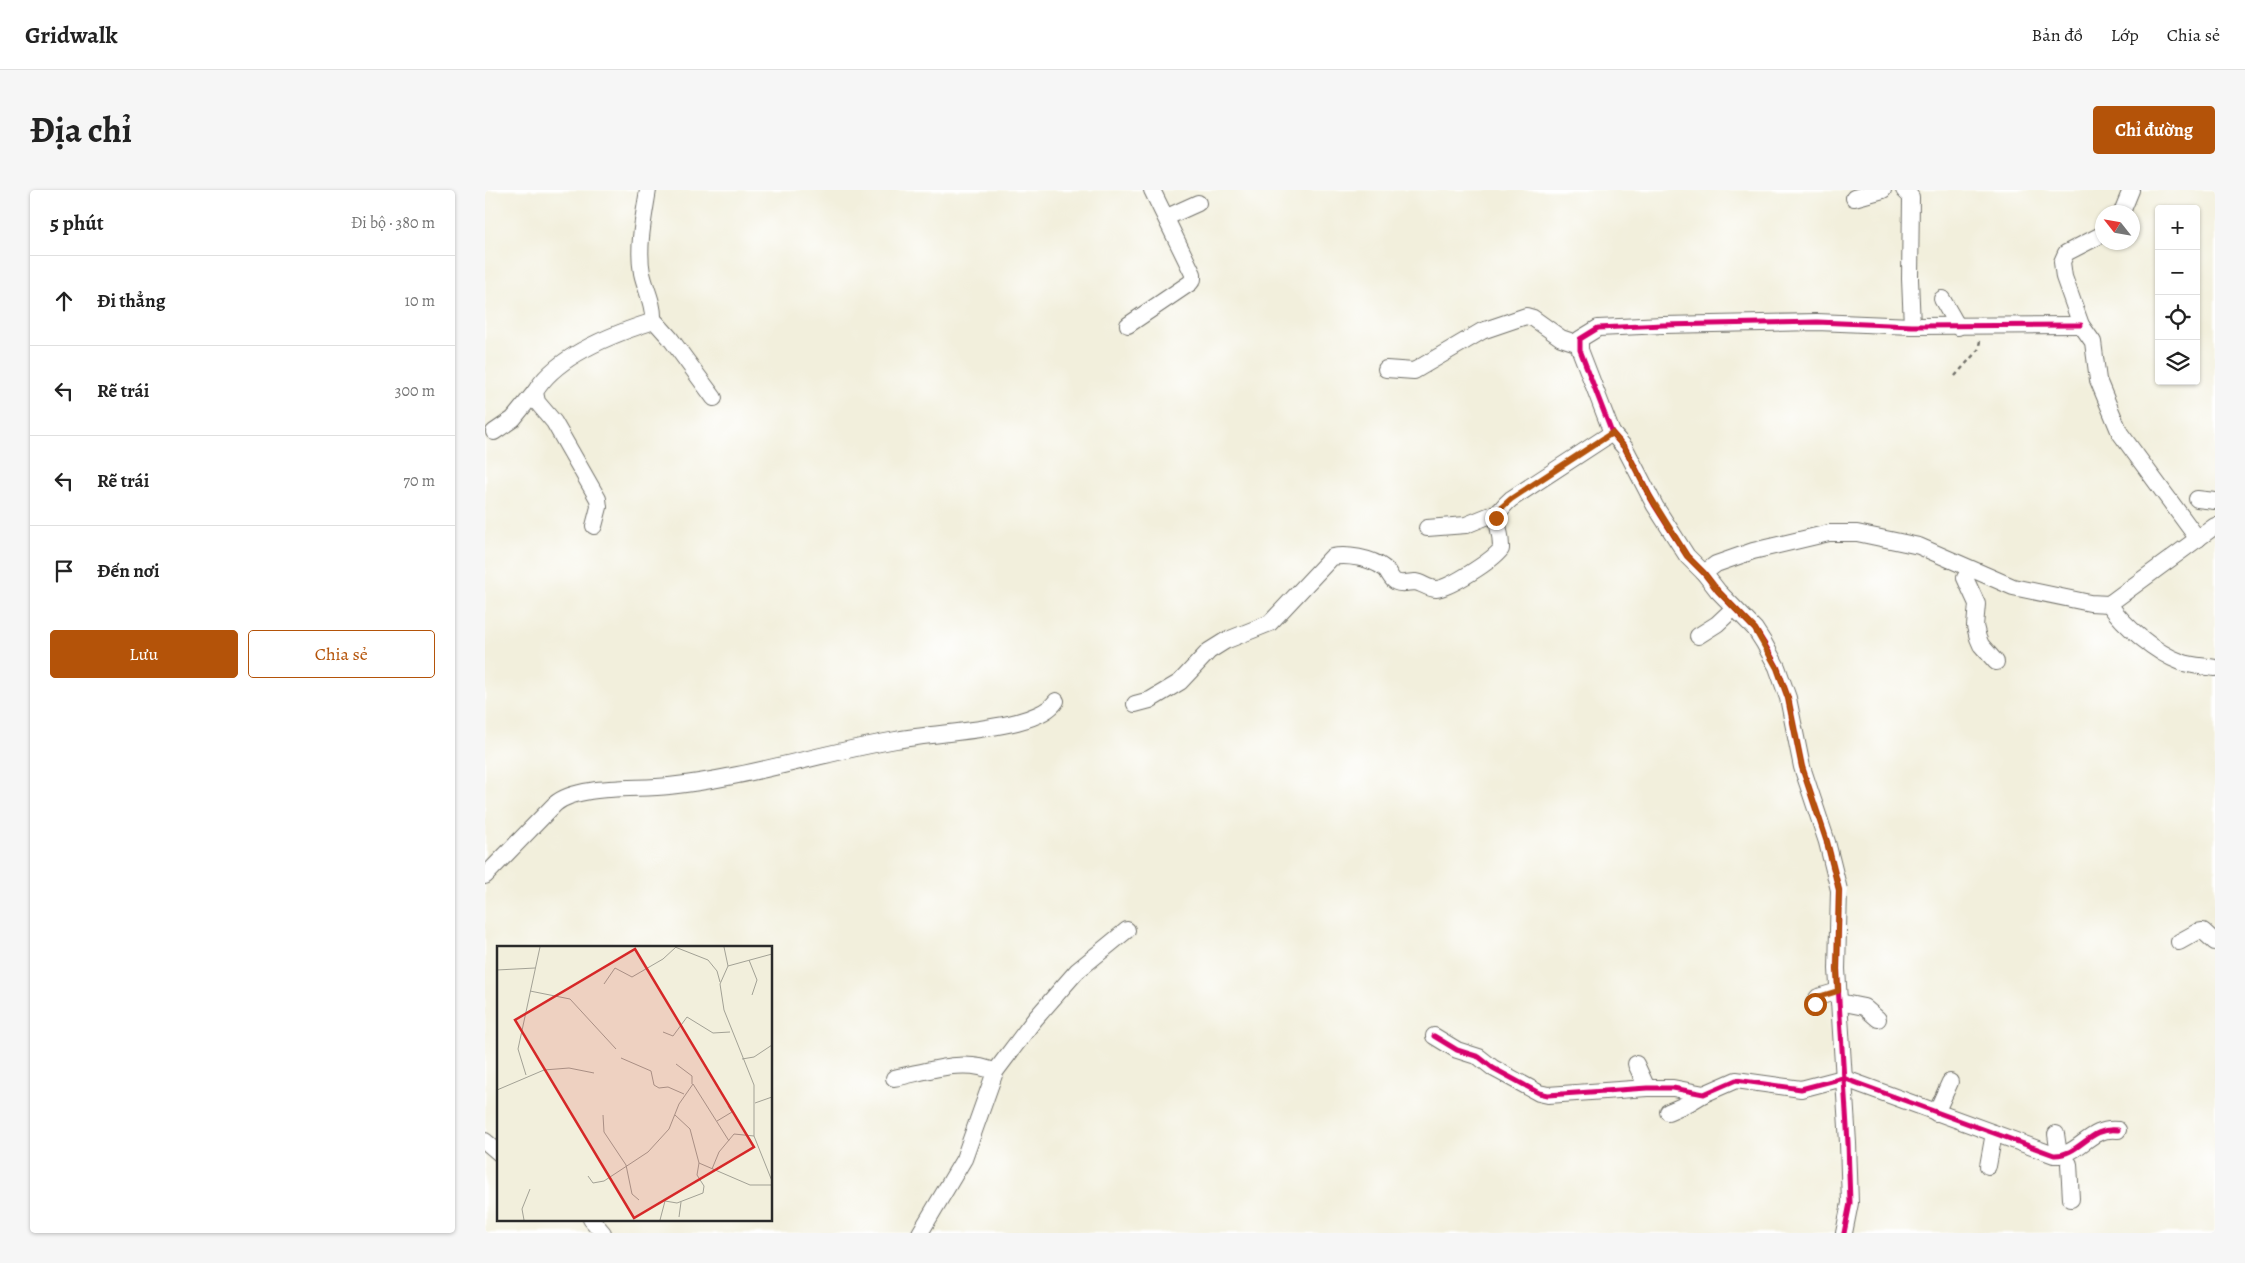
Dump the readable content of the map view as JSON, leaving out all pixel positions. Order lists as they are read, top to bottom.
{
  "north": "top left",
  "page": {
    "header": "Gridwalk",
    "nav": ["Bản đồ", "Lớp", "Chia sẻ"],
    "title": "Địa chỉ",
    "buttons": [
      "Chỉ đường",
      ["Lưu", "Chia sẻ"]
    ],
    "heading": ["5 phút", "Đi bộ · 380 m"],
    "map_buttons": ["+", "−"],
    "list": [
      ["Đi thẳng", "10 m"],
      ["Rẽ trái", "300 m"],
      ["Rẽ trái", "70 m"],
      "Đến nơi"
    ]
  }
}
